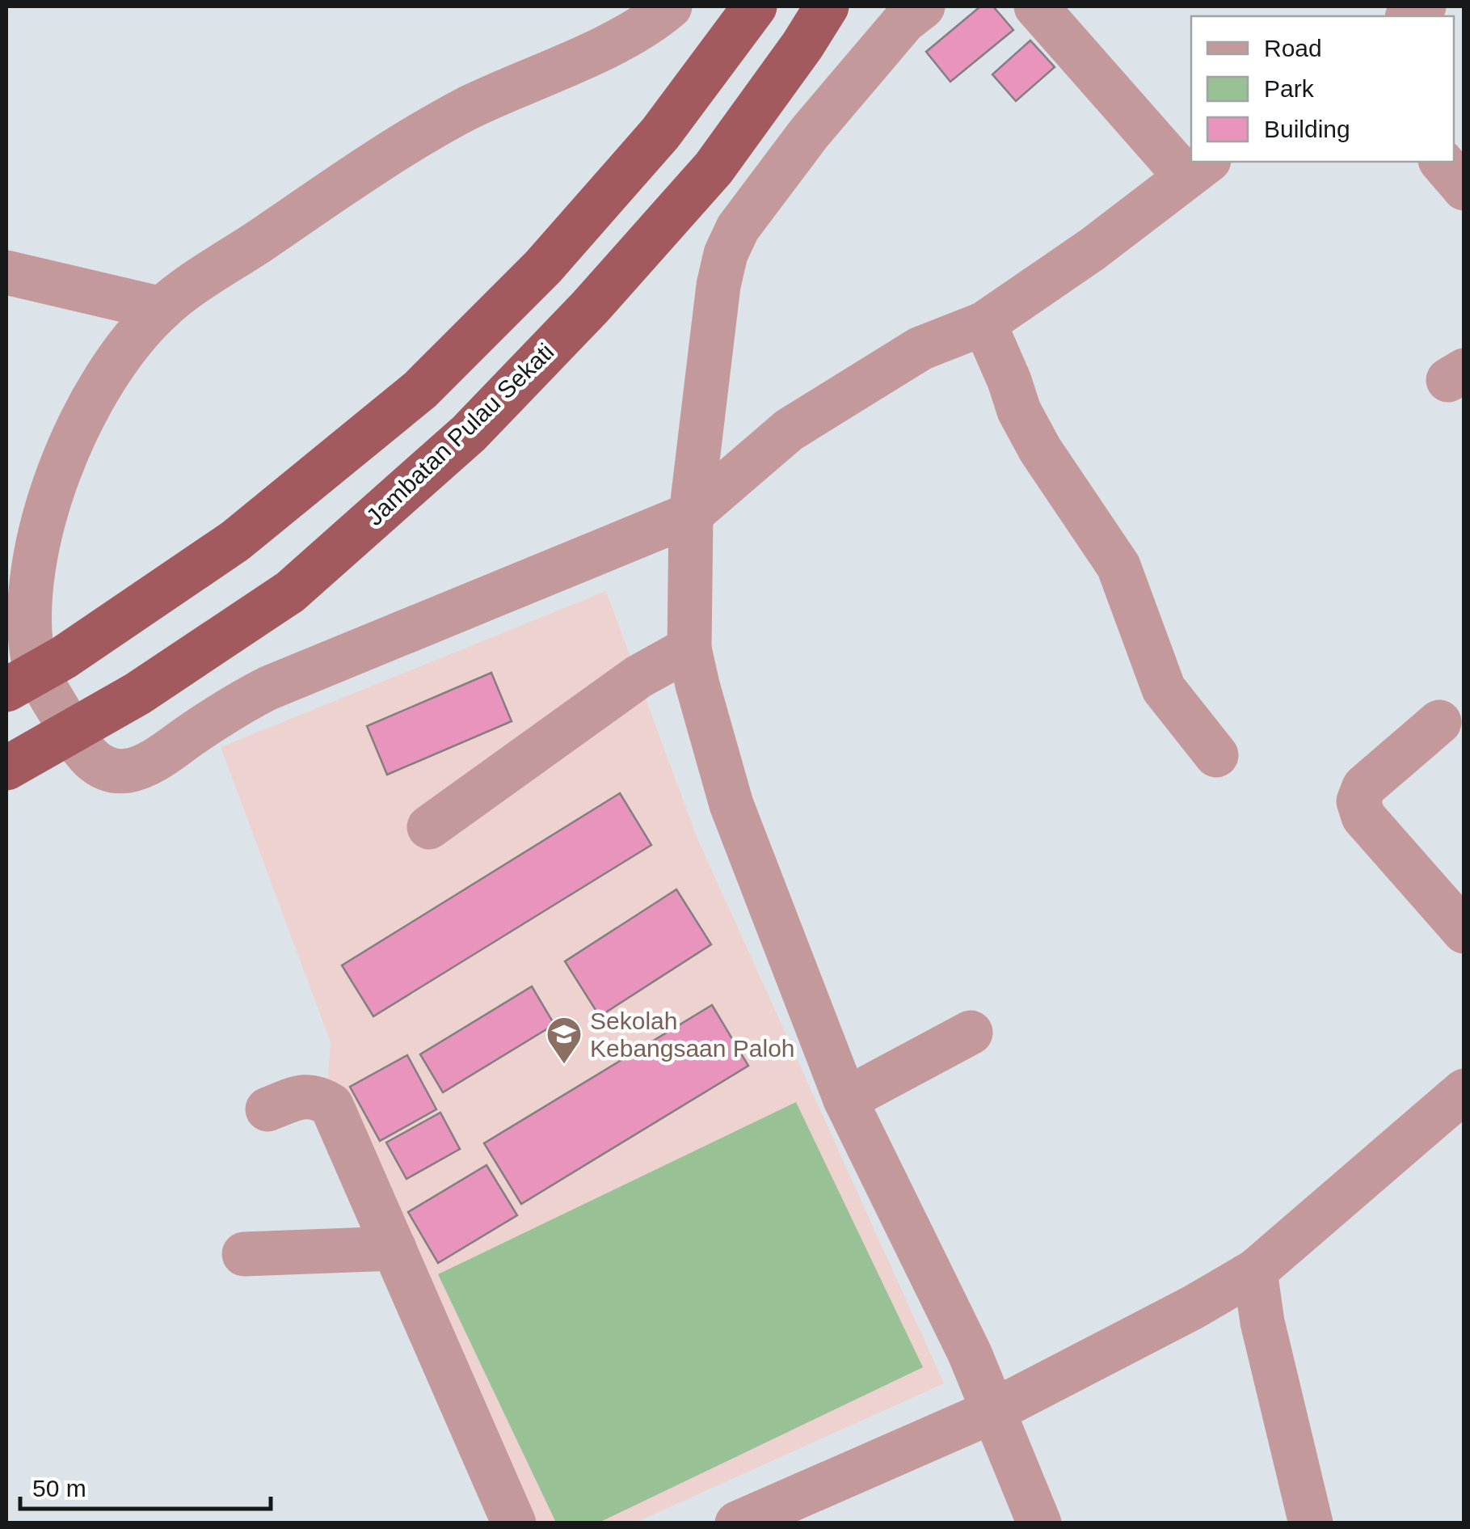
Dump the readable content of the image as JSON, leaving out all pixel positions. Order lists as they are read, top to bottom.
{
  "streets": {
    "main road": ["Jambatan Pulau Sekati"]
  },
  "places": {
    "school or university": ["Sekolah Kebangsaan Paloh"]
  },
  "legend": ["Road", "Park", "Building"],
  "scale_bar": "50 m"
}
